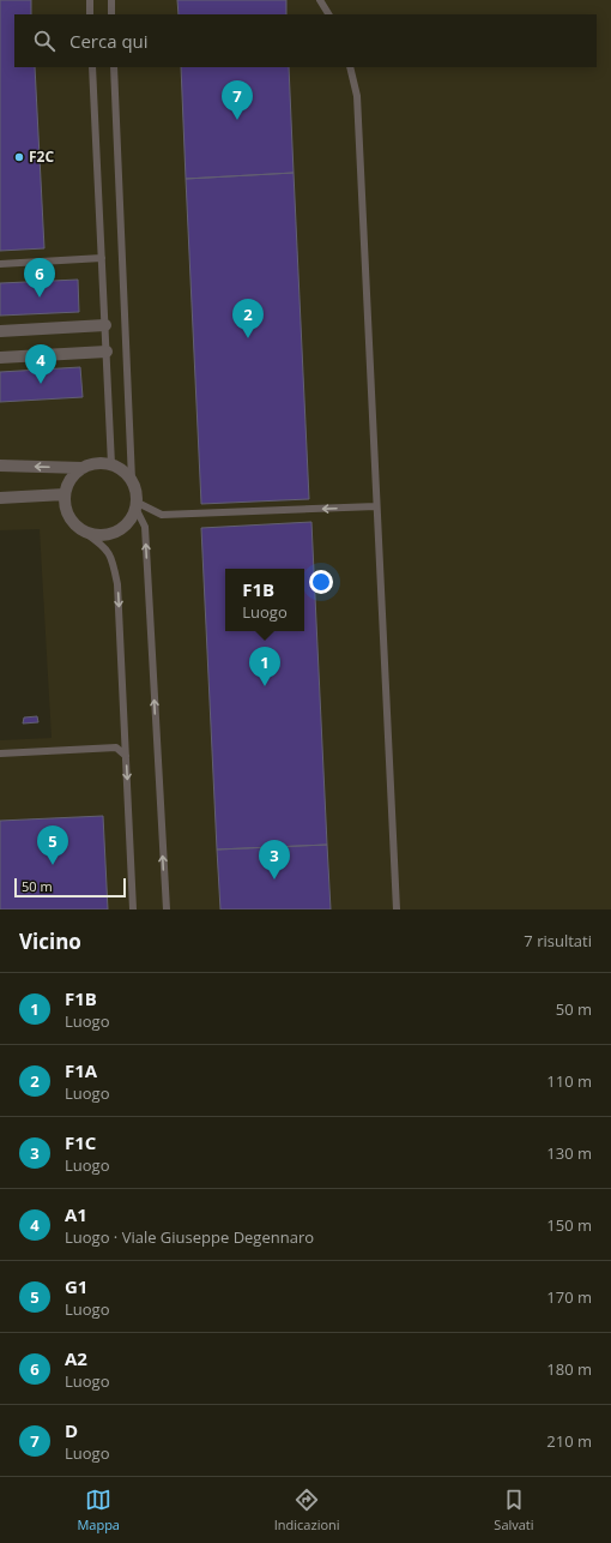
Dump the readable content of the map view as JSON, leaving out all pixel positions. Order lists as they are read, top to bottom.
{
  "places": ["F2C"],
  "scale_bar": "50 m",
  "page": {
    "search": "Cerca qui",
    "pins": [
      "7",
      "6",
      "2",
      "4",
      "1",
      "5",
      "3"
    ],
    "popup": ["F1B", "Luogo"],
    "scale": "50 m",
    "heading": ["Vicino", "7 risultati"],
    "list": [
      {
        "mark": "1",
        "name": "F1B",
        "note": "Luogo",
        "value": "50 m"
      },
      {
        "mark": "2",
        "name": "F1A",
        "note": "Luogo",
        "value": "110 m"
      },
      {
        "mark": "3",
        "name": "F1C",
        "note": "Luogo",
        "value": "130 m"
      },
      {
        "mark": "4",
        "name": "A1",
        "note": "Luogo · Viale Giuseppe Degennaro",
        "value": "150 m"
      },
      {
        "mark": "5",
        "name": "G1",
        "note": "Luogo",
        "value": "170 m"
      },
      {
        "mark": "6",
        "name": "A2",
        "note": "Luogo",
        "value": "180 m"
      },
      {
        "mark": "7",
        "name": "D",
        "note": "Luogo",
        "value": "210 m"
      }
    ],
    "nav": ["Mappa", "Indicazioni", "Salvati"]
  }
}
